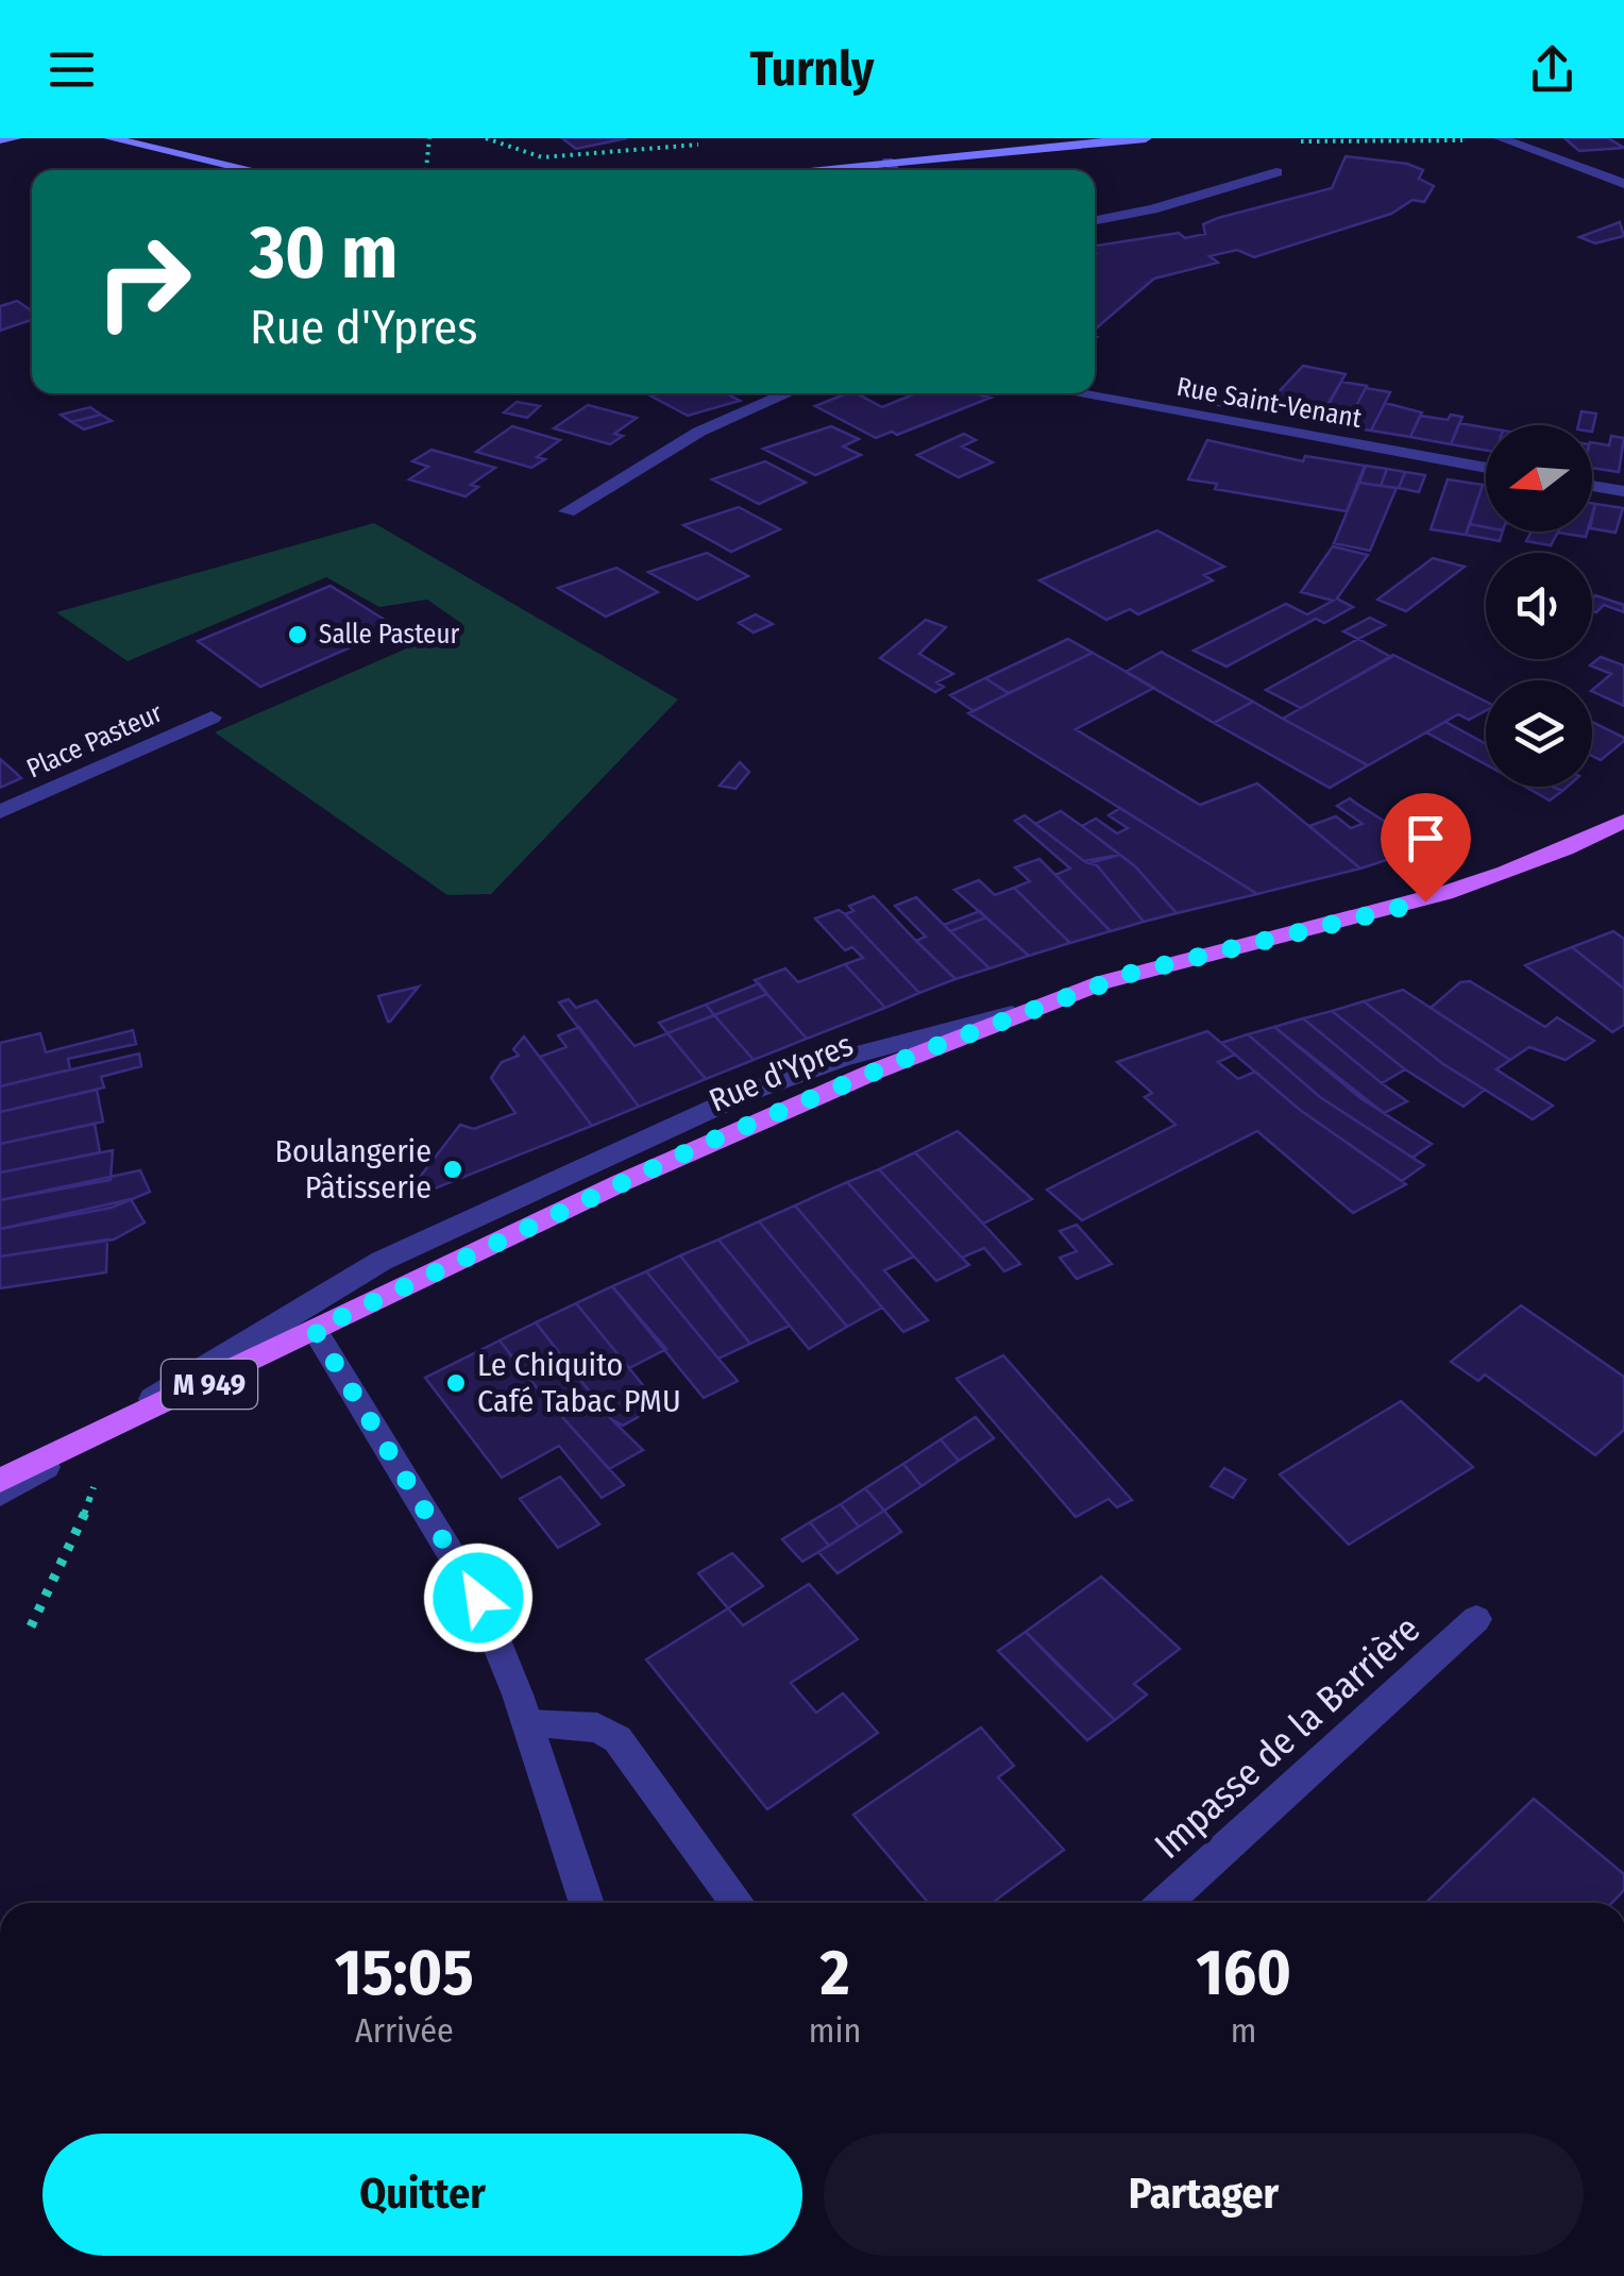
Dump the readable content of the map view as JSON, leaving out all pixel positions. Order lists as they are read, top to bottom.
{
  "streets": {
    "main road": ["Rue d'Ypres", "M 949"],
    "street": ["Rue Saint-Venant", "Place Pasteur", "Impasse de la Barrière"]
  },
  "places": ["Salle Pasteur", "Boulangerie Pâtisserie", "Le Chiquito Café Tabac PMU"],
  "north": "left",
  "page": {
    "header": "Turnly",
    "turn": ["30 m", "Rue d'Ypres"],
    "eta": [
      "15:05",
      "Arrivée",
      "2",
      "min",
      "160",
      "m"
    ],
    "buttons": ["Quitter", "Partager"]
  }
}
